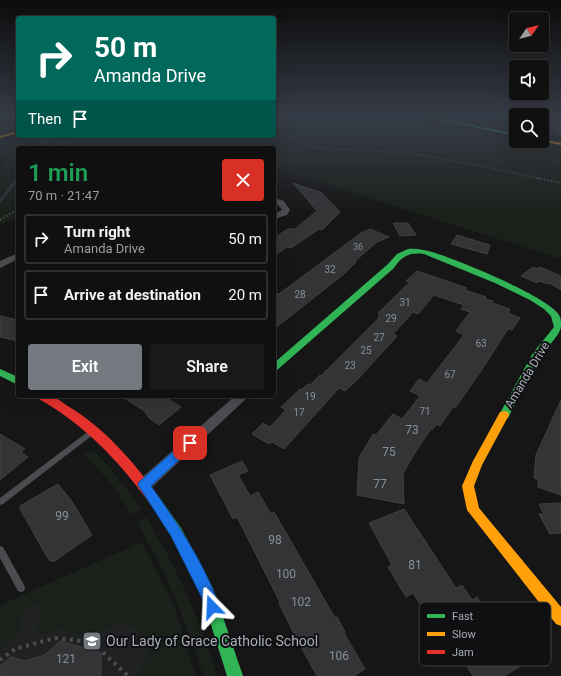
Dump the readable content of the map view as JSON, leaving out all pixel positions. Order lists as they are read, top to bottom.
{
  "streets": {
    "street": ["Amanda Drive"]
  },
  "places": {
    "school or university": ["Our Lady of Grace Catholic School"]
  },
  "house_numbers": [
    "36",
    "32",
    "28",
    "31",
    "29",
    "27",
    "63",
    "25",
    "23",
    "67",
    "19",
    "71",
    "17",
    "73",
    "75",
    "77",
    "99",
    "98",
    "81",
    "100",
    "102",
    "106",
    "121"
  ],
  "legend": ["Fast", "Slow", "Jam"],
  "north": "top right",
  "page": {
    "turn": ["50 m", "Amanda Drive"],
    "then": "Then",
    "heading": ["1 min", "70 m · 21:47"],
    "list": [
      {
        "name": "Turn right",
        "note": "Amanda Drive",
        "value": "50 m"
      },
      {
        "name": "Arrive at destination",
        "value": "20 m"
      }
    ],
    "buttons": ["Exit", "Share"]
  }
}
